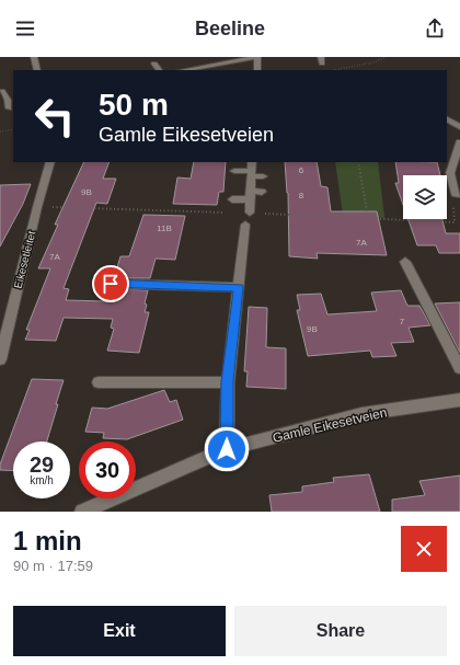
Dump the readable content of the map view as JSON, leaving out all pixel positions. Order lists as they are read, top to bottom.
{
  "streets": {
    "street": ["Eikesetleitet", "Gamle Eikesetveien"]
  },
  "house_numbers": [
    "6",
    "9B",
    "8",
    "11B",
    "7A",
    "7A",
    "7",
    "9B"
  ],
  "page": {
    "header": "Beeline",
    "turn": ["50 m", "Gamle Eikesetveien"],
    "speed": "29 km/h",
    "limit": "30",
    "heading": ["1 min", "90 m · 17:59"],
    "buttons": ["Exit", "Share"]
  }
}
